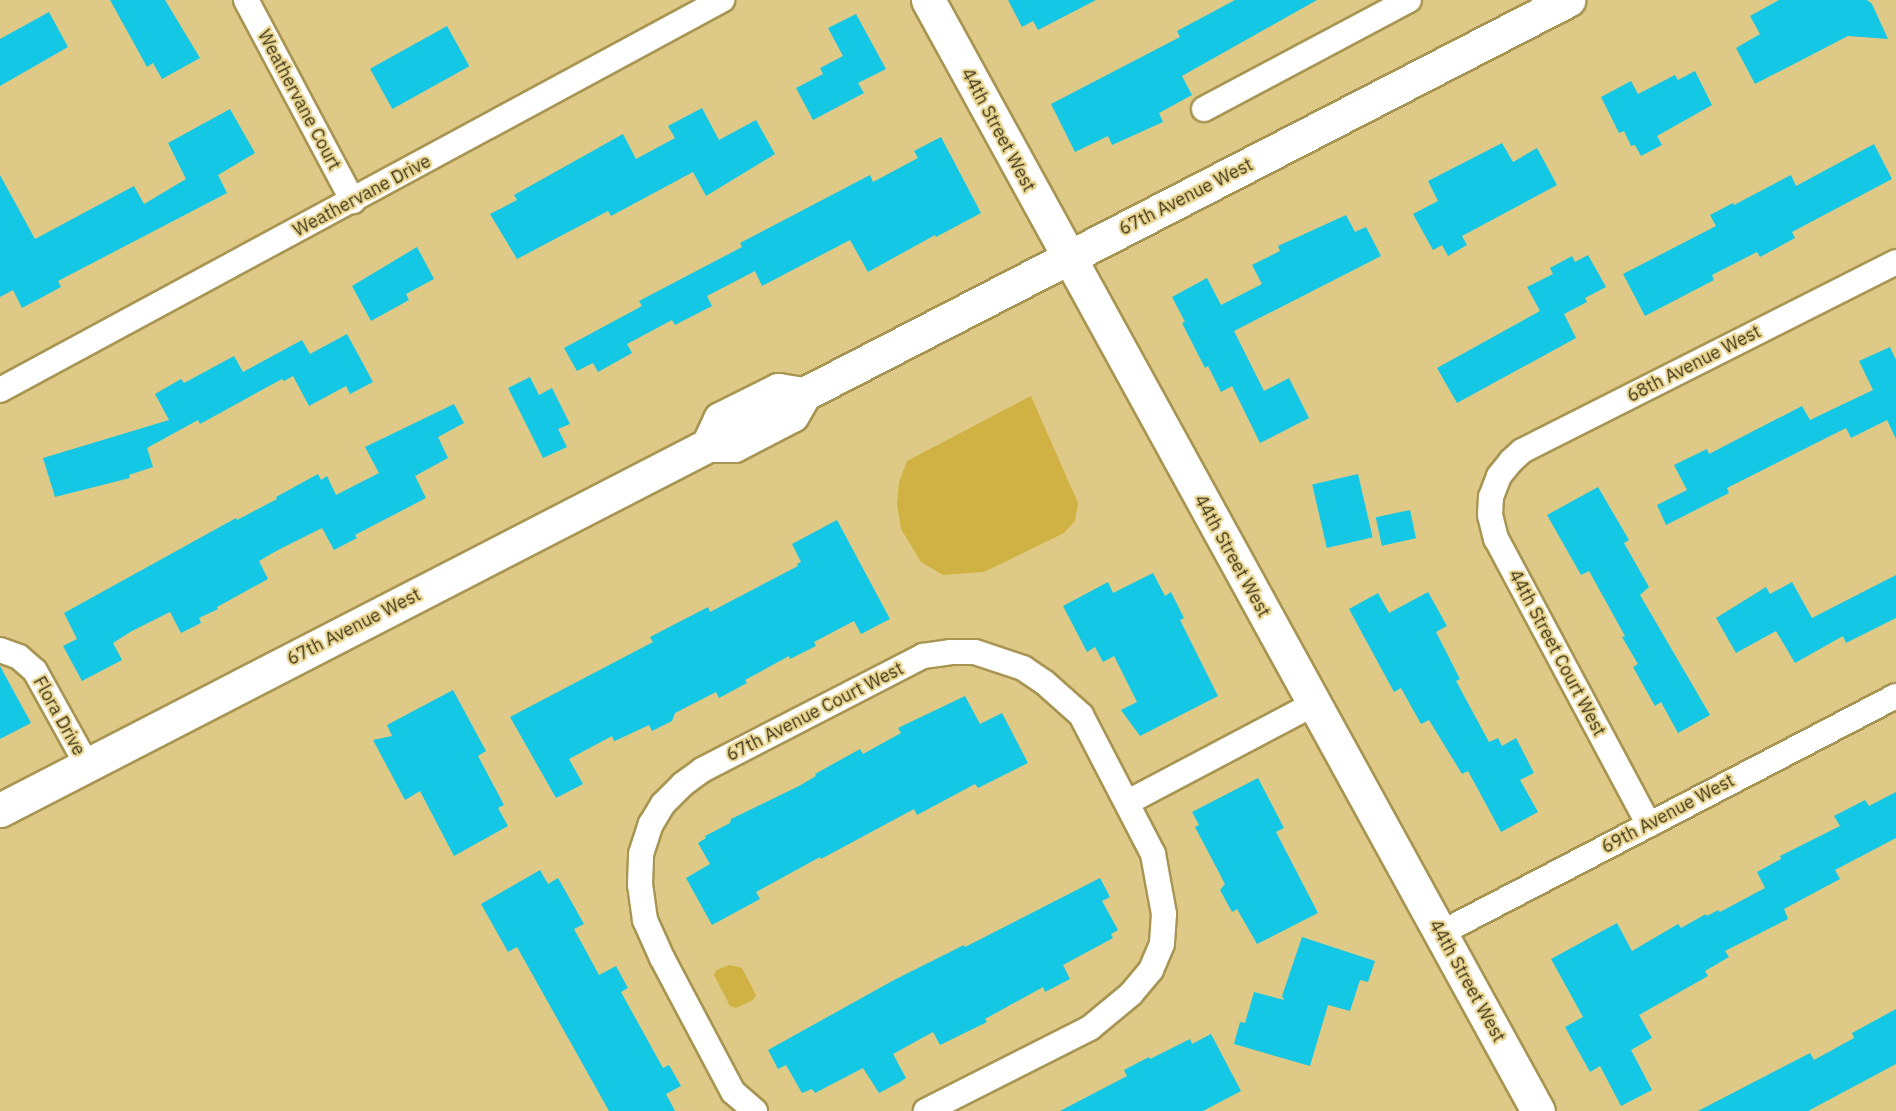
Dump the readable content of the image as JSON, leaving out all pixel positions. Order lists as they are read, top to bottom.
{
  "streets": {
    "street": [
      "Weathervane Court",
      "44th Street West",
      "Weathervane Drive",
      "67th Avenue West",
      "68th Avenue West",
      "44th Street Court West",
      "67th Avenue Court West",
      "Flora Drive",
      "69th Avenue West"
    ]
  },
  "crossings": [
    ["Weathervane Court", "Weathervane Drive"],
    ["44th Street West", "67th Avenue West"],
    ["44th Street West", "69th Avenue West"],
    ["67th Avenue West", "Flora Drive"],
    ["68th Avenue West", "44th Street Court West"],
    ["44th Street Court West", "69th Avenue West"]
  ]
}
